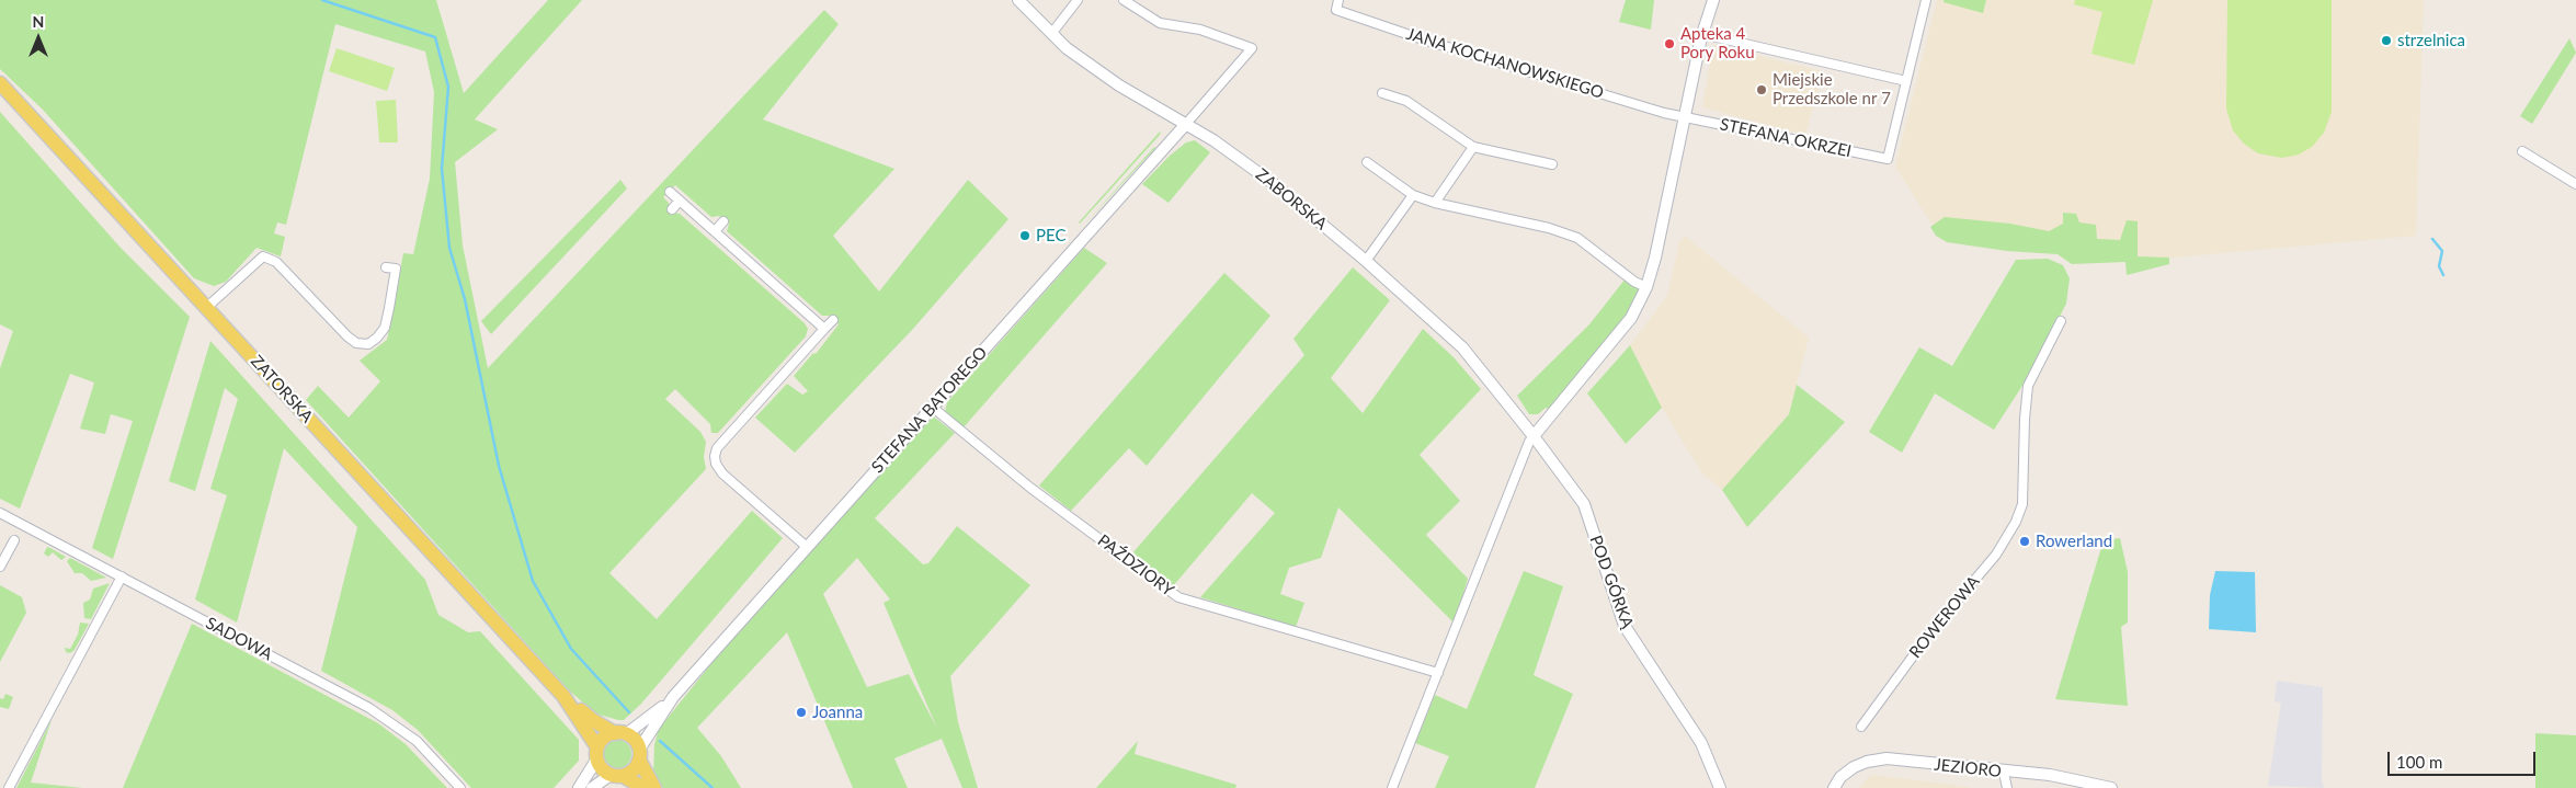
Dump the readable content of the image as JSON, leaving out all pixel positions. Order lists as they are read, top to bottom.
{
  "streets": {
    "main road": ["ZATORSKA"],
    "street": [
      "JANA KOCHANOWSKIEGO",
      "STEFANA OKRZEI",
      "ZABORSKA",
      "STEFANA BATOREGO",
      "PAŹDZIORY",
      "POD GÓRKĄ",
      "ROWEROWA",
      "SADOWA",
      "JEZIORO"
    ]
  },
  "crossings": [
    ["JANA KOCHANOWSKIEGO", "STEFANA OKRZEI"],
    ["ZABORSKA", "STEFANA BATOREGO"],
    ["ZABORSKA", "POD GÓRKĄ"],
    ["ZATORSKA", "STEFANA BATOREGO"],
    ["STEFANA BATOREGO", "PAŹDZIORY"]
  ],
  "places": [
    "strzelnica",
    "Apteka 4 Pory Roku",
    "Miejskie Przedszkole nr 7",
    "PEC",
    "Rowerland",
    "Joanna"
  ],
  "scale_bar": "100 m",
  "north": "top"
}
